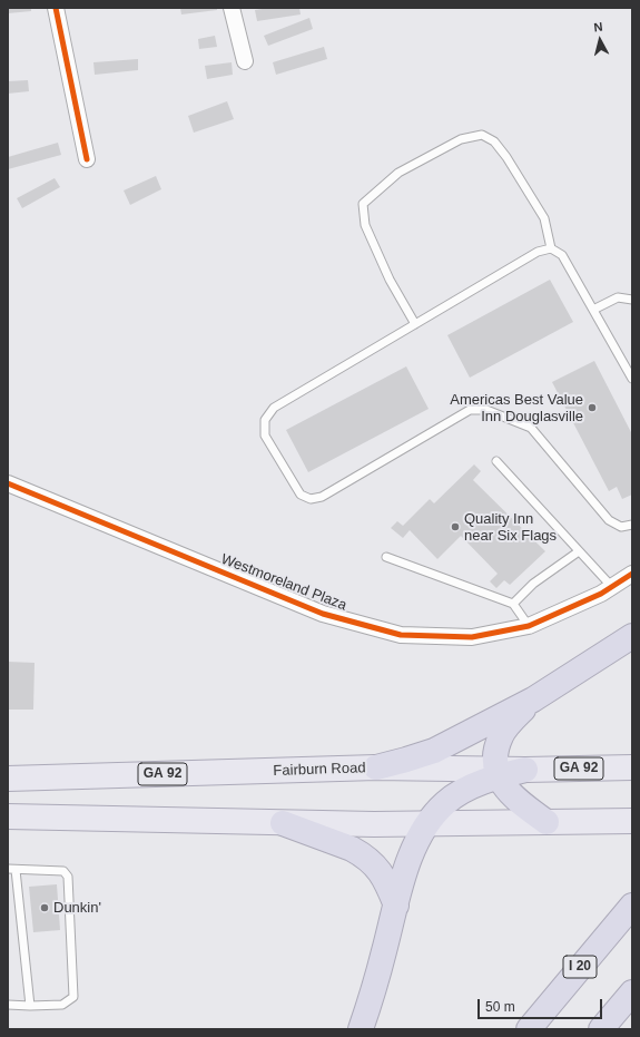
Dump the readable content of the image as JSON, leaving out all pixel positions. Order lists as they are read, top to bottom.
{
  "streets": {
    "highway": ["I 20"],
    "main road": ["GA 92", "Fairburn Road"],
    "street": ["Westmoreland Plaza"]
  },
  "places": ["Americas Best Value Inn Douglasville", "Quality Inn near Six Flags", "Dunkin'"],
  "scale_bar": "50 m",
  "north": "top"
}
